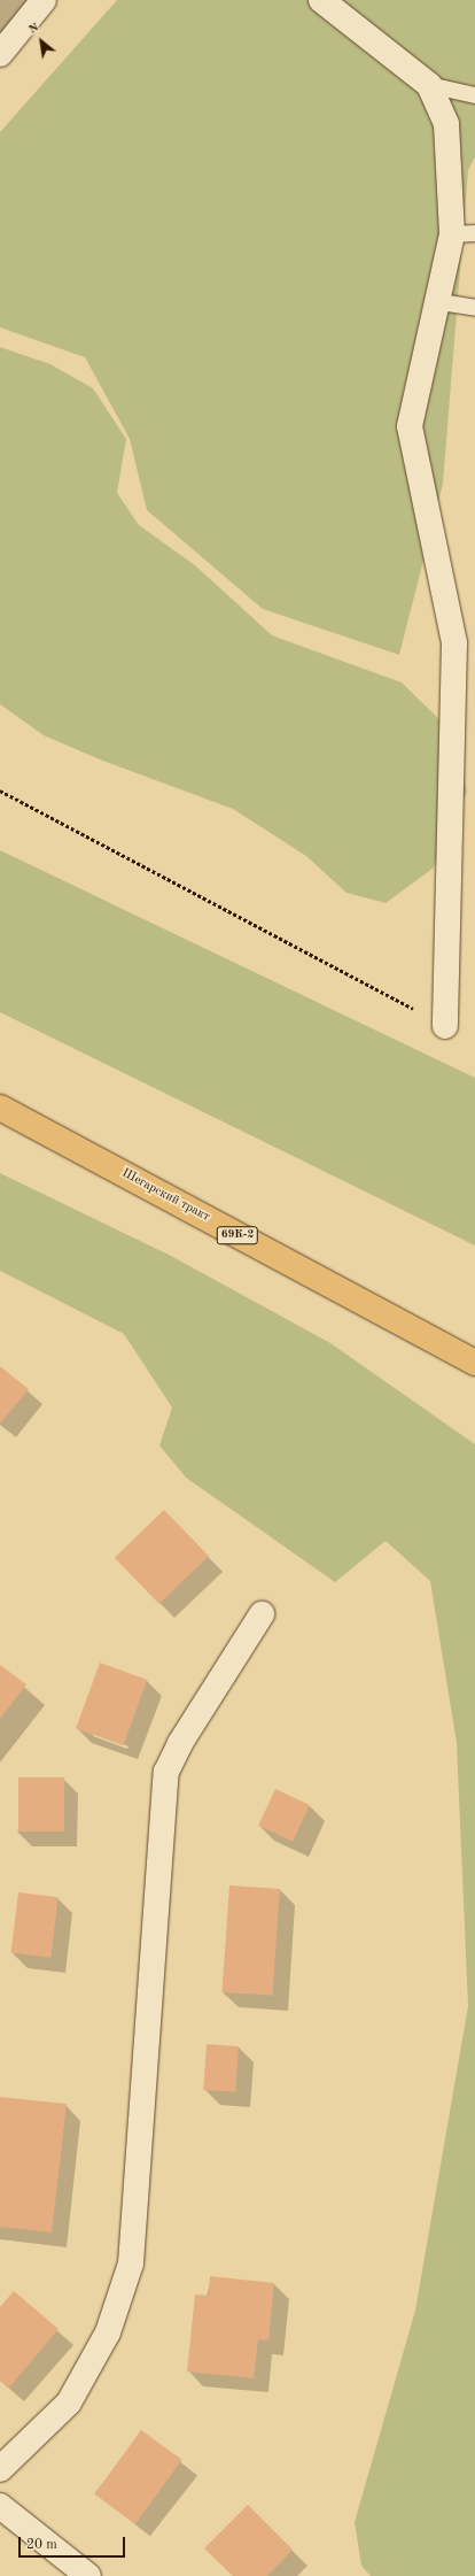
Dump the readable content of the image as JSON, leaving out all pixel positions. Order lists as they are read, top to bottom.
{
  "streets": {
    "main road": ["Шегарский тракт", "69К-2"]
  },
  "scale_bar": "20 m",
  "north": "top left"
}
